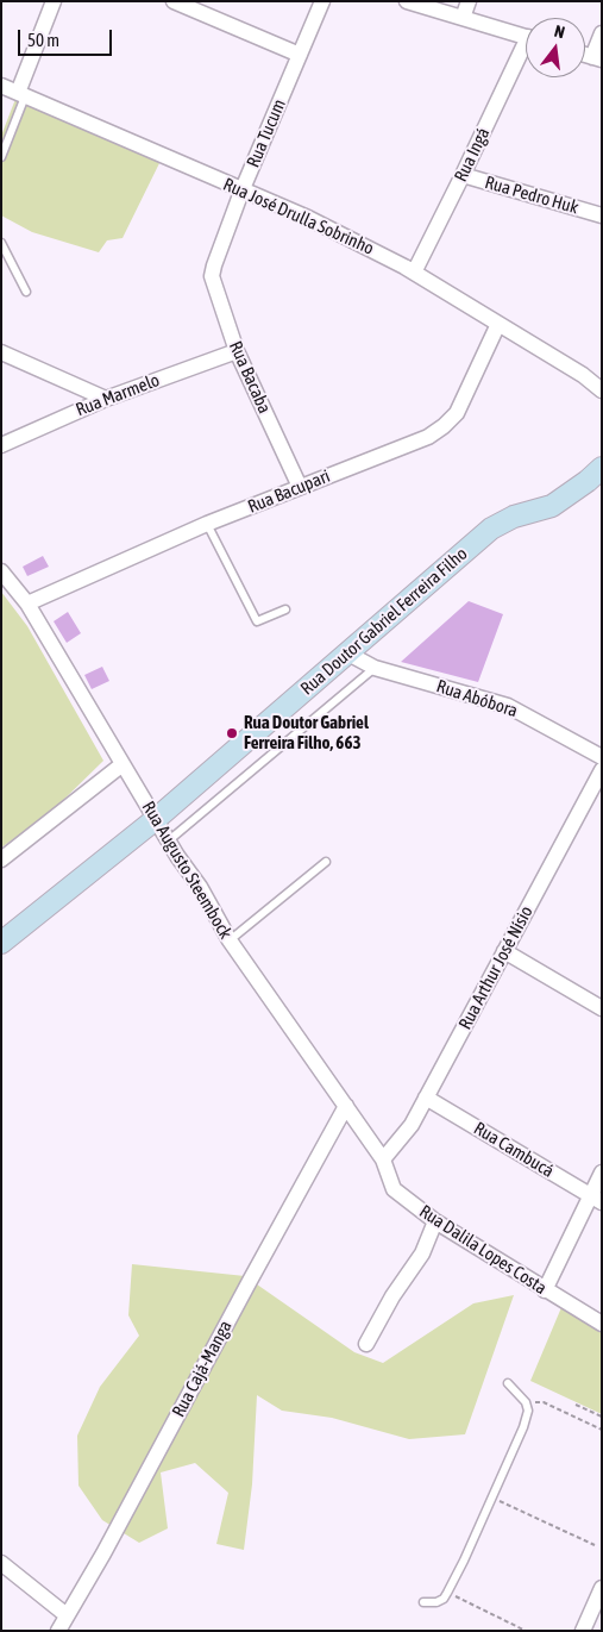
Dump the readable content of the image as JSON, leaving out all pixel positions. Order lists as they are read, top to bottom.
{
  "streets": {
    "main road": ["Rua Doutor Gabriel Ferreira Filho"],
    "street": [
      "Rua Tucum",
      "Rua Ingá",
      "Rua Pedro Huk",
      "Rua José Drulla Sobrinho",
      "Rua Bacaba",
      "Rua Marmelo",
      "Rua Bacupari",
      "Rua Abóbora",
      "Rua Augusto Steembock",
      "Rua Arthur José Nísio",
      "Rua Cambucá",
      "Rua Dalila Lopes Costa",
      "Rua Cajá-Manga"
    ]
  },
  "crossings": [
    ["Rua Tucum", "Rua José Drulla Sobrinho"],
    ["Rua Tucum", "Rua Bacaba"],
    ["Rua Ingá", "Rua Pedro Huk"],
    ["Rua Ingá", "Rua José Drulla Sobrinho"],
    ["Rua José Drulla Sobrinho", "Rua Bacupari"],
    ["Rua Bacaba", "Rua Marmelo"],
    ["Rua Bacaba", "Rua Bacupari"],
    ["Rua Bacupari", "Rua Augusto Steembock"],
    ["Rua Doutor Gabriel Ferreira Filho", "Rua Abóbora"],
    ["Rua Doutor Gabriel Ferreira Filho", "Rua Augusto Steembock"],
    ["Rua Augusto Steembock", "Rua Arthur José Nísio"],
    ["Rua Augusto Steembock", "Rua Dalila Lopes Costa"],
    ["Rua Augusto Steembock", "Rua Cajá-Manga"],
    ["Rua Arthur José Nísio", "Rua Cambucá"],
    ["Rua Arthur José Nísio", "Rua Dalila Lopes Costa"]
  ],
  "places": ["Rua Doutor Gabriel Ferreira Filho, 663"],
  "scale_bar": "50 m",
  "north": "top"
}
